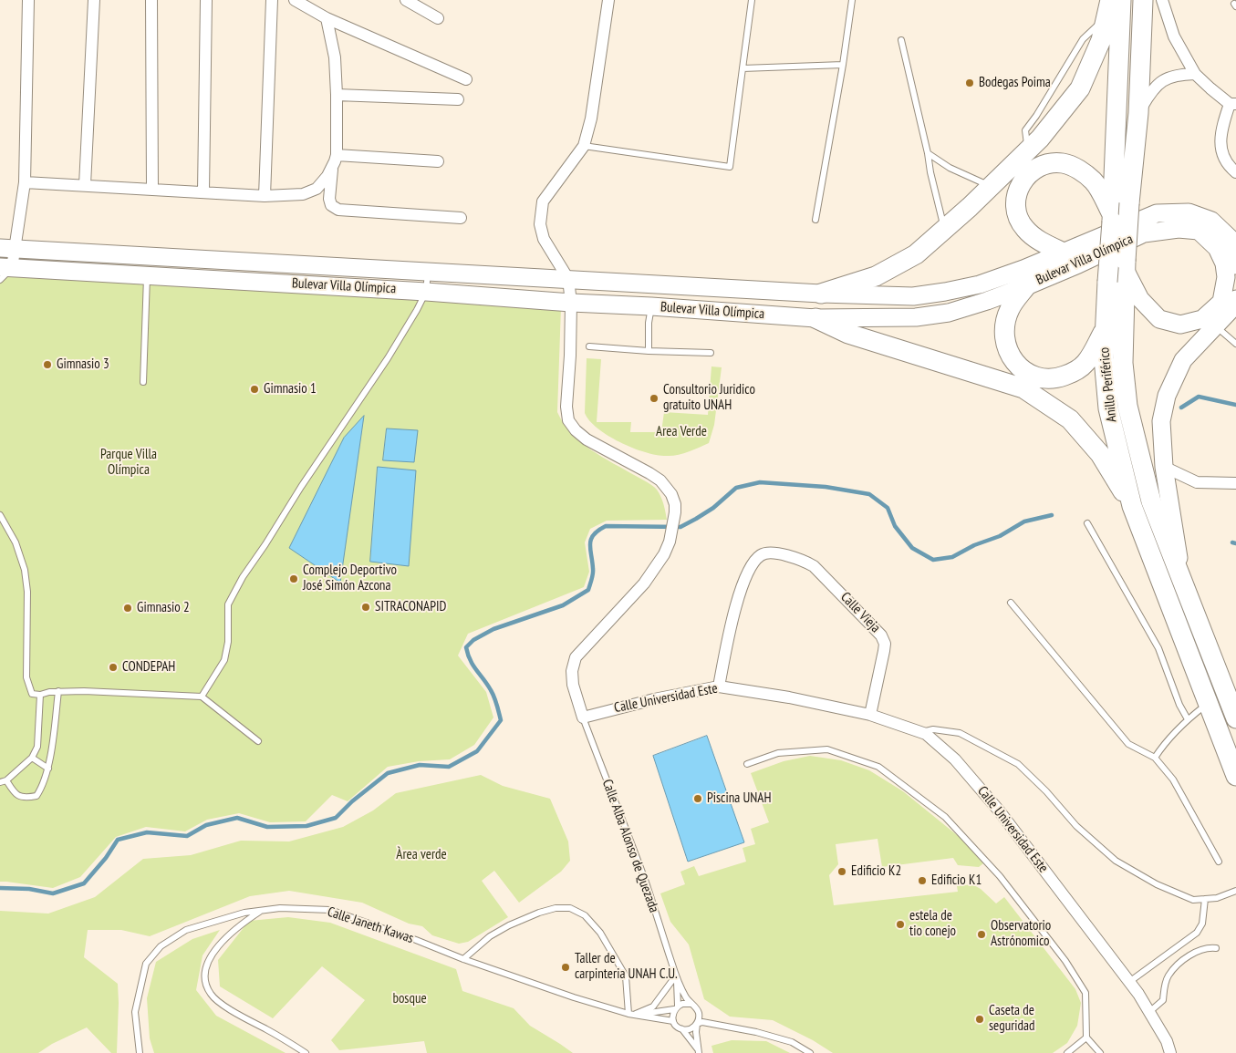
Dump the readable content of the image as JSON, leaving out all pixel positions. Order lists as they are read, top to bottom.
{
  "streets": {
    "highway": ["Anillo Periférico"],
    "main road": ["Bulevar Villa Olímpica"],
    "street": ["Calle Vieja", "Calle Universidad Este"],
    "lane": ["Calle Alba Alonso de Quezada", "Calle Janeth Kawas"]
  },
  "crossings": [
    ["Bulevar Villa Olímpica", "Anillo Periférico"],
    ["Calle Vieja", "Calle Universidad Este"],
    ["Calle Universidad Este", "Calle Alba Alonso de Quezada"]
  ],
  "parks": [
    "Area Verde",
    "Parque Villa Olímpica",
    "Àrea verde",
    "bosque"
  ],
  "places": [
    "Bodegas Poima",
    "Gimnasio 3",
    "Gimnasio 1",
    "Consultorio Juridico gratuito UNAH",
    "Complejo Deportivo José Simón Azcona",
    "SITRACONAPID",
    "Gimnasio 2",
    "CONDEPAH",
    "Piscina UNAH",
    "Edificio K2",
    "Edificio K1",
    "estela de tio conejo",
    "Observatorio Astrónomico",
    "Taller de carpinteria UNAH C.U.",
    "Caseta de seguridad"
  ]
}
